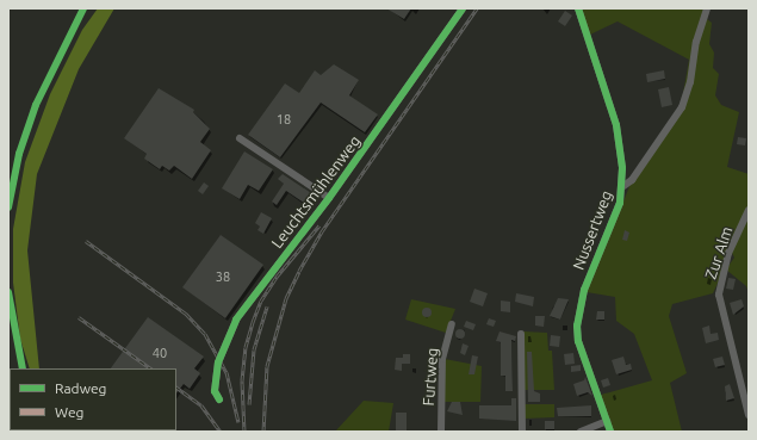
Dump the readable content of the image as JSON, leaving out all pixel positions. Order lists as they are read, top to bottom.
{
  "streets": {
    "street": [
      "Leuchtsmühlenweg",
      "Nussertweg",
      "Zur Alm",
      "Furtweg"
    ]
  },
  "house_numbers": ["18", "38", "40"],
  "legend": ["Radweg", "Weg"]
}
